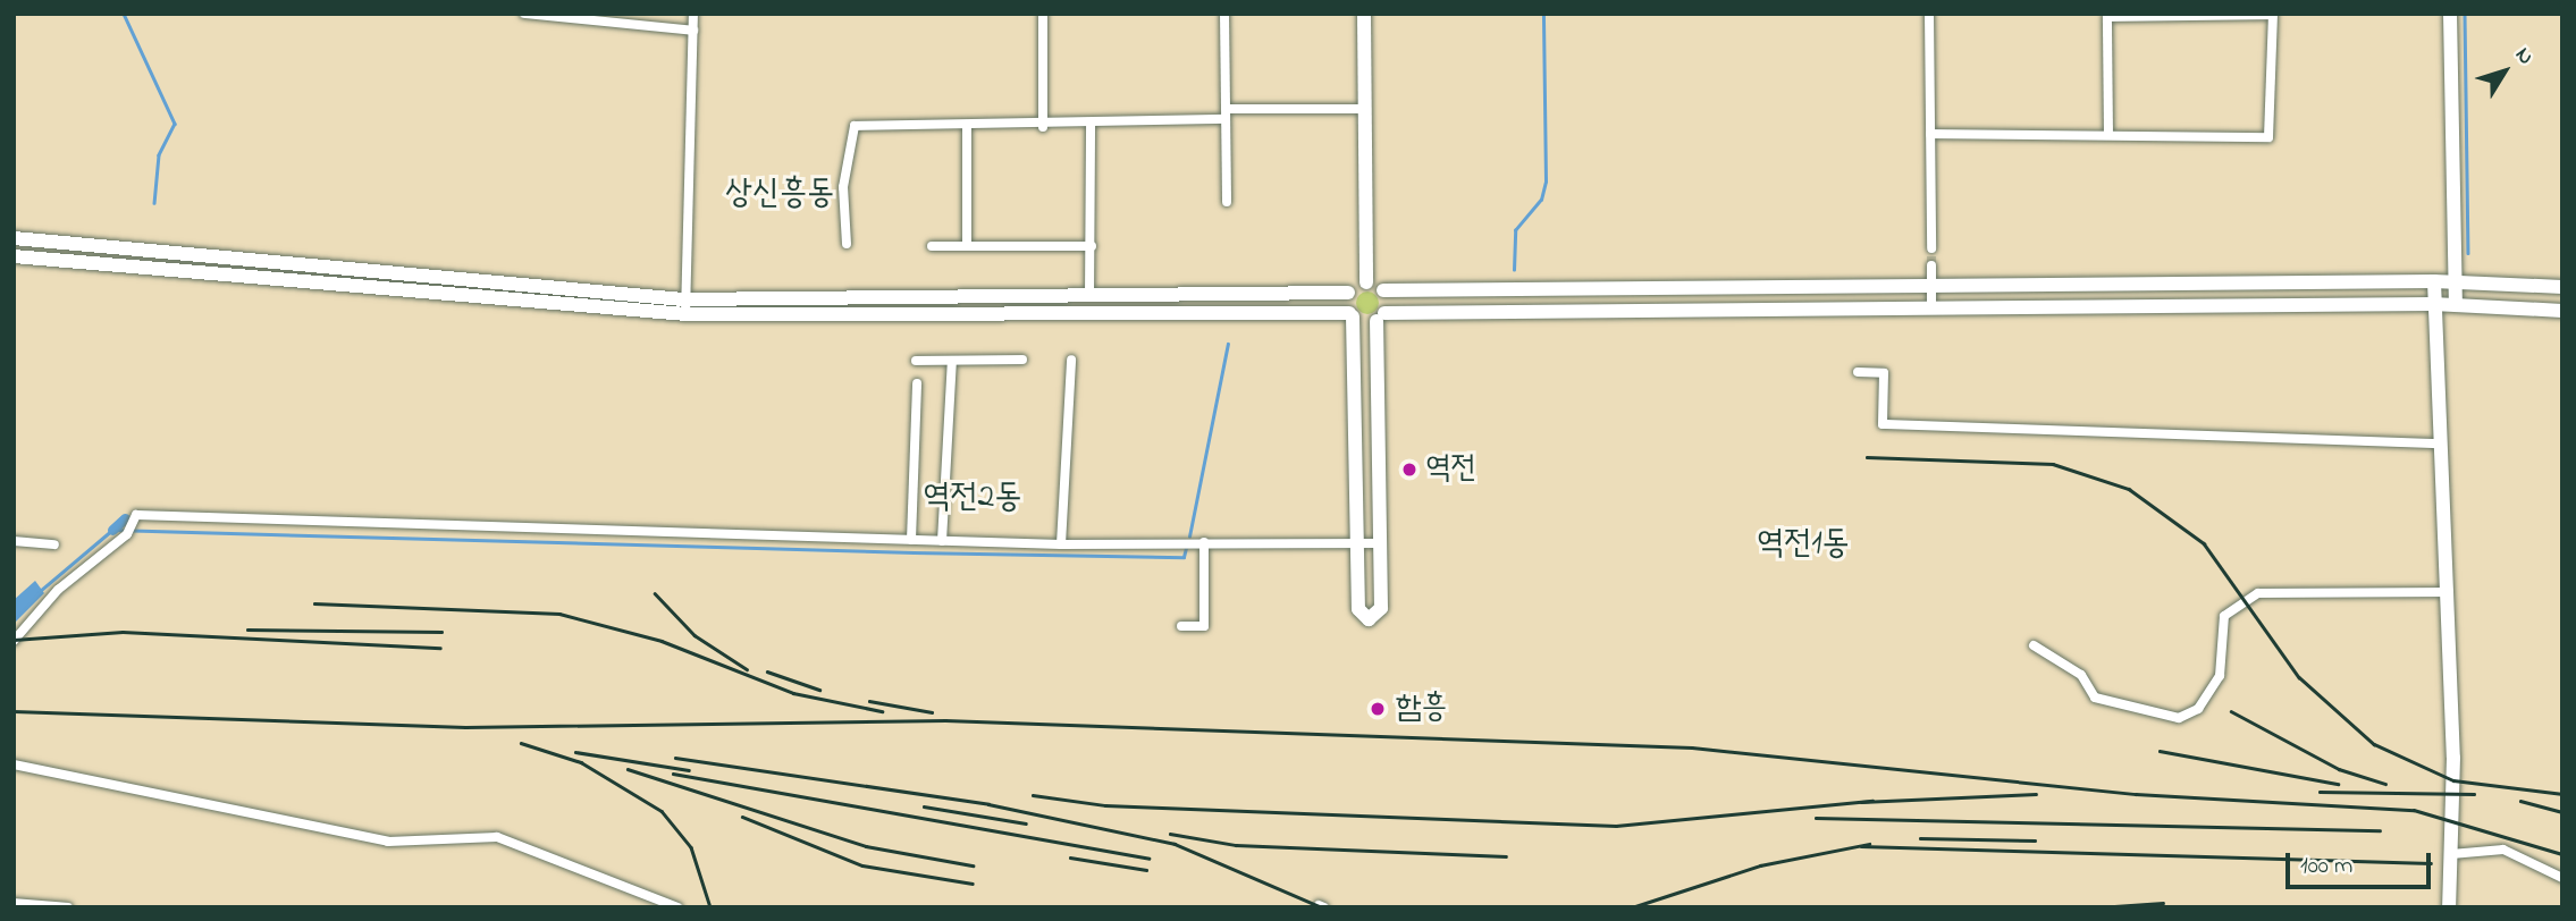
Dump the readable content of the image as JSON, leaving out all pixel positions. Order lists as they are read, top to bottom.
{
  "districts": ["상신흥동", "역전2동", "역전1동"],
  "places": ["역전", "함흥"],
  "scale_bar": "100 m",
  "north": "top right"
}
